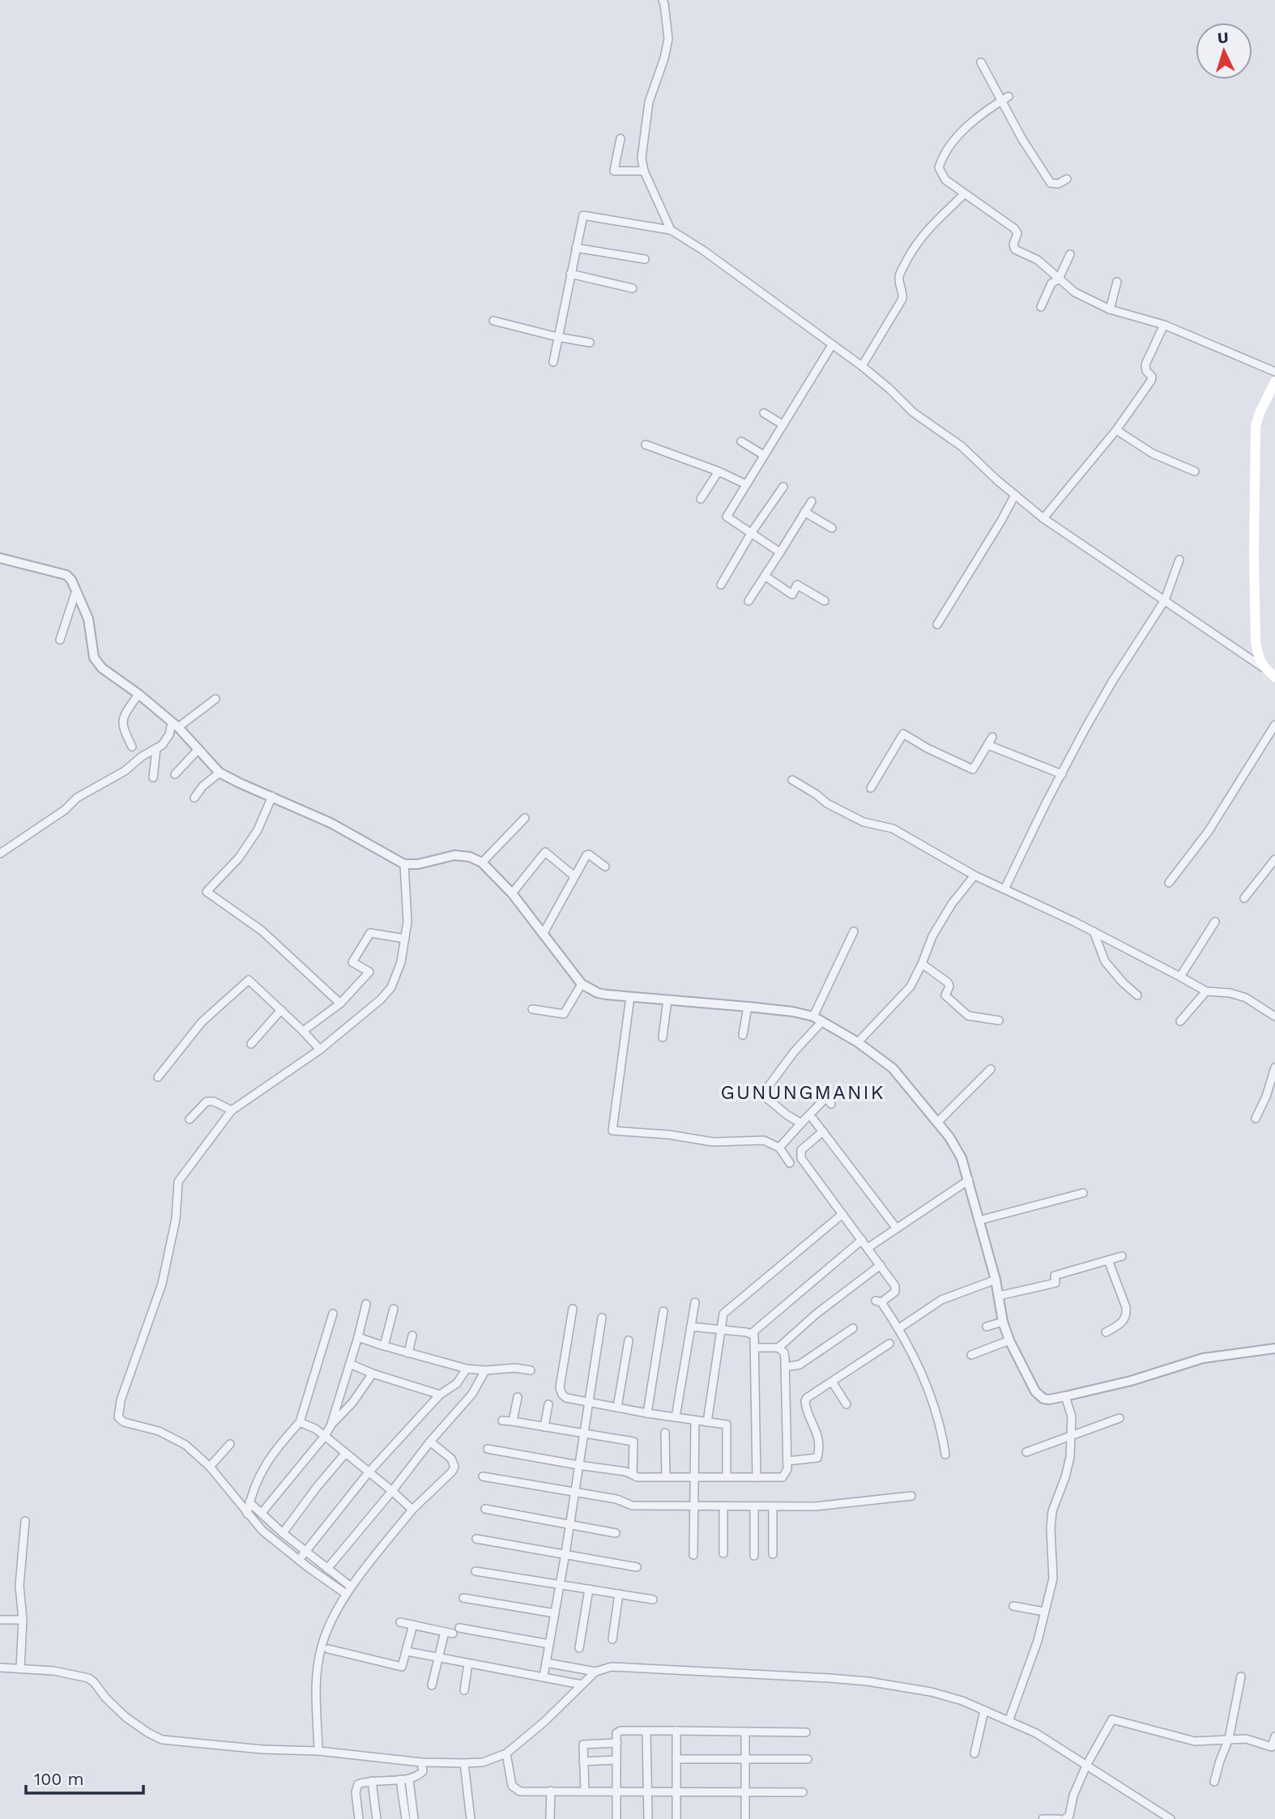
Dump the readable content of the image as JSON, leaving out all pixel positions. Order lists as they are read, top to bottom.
{
  "districts": ["GUNUNGMANIK"],
  "scale_bar": "100 m",
  "north": "top"
}
